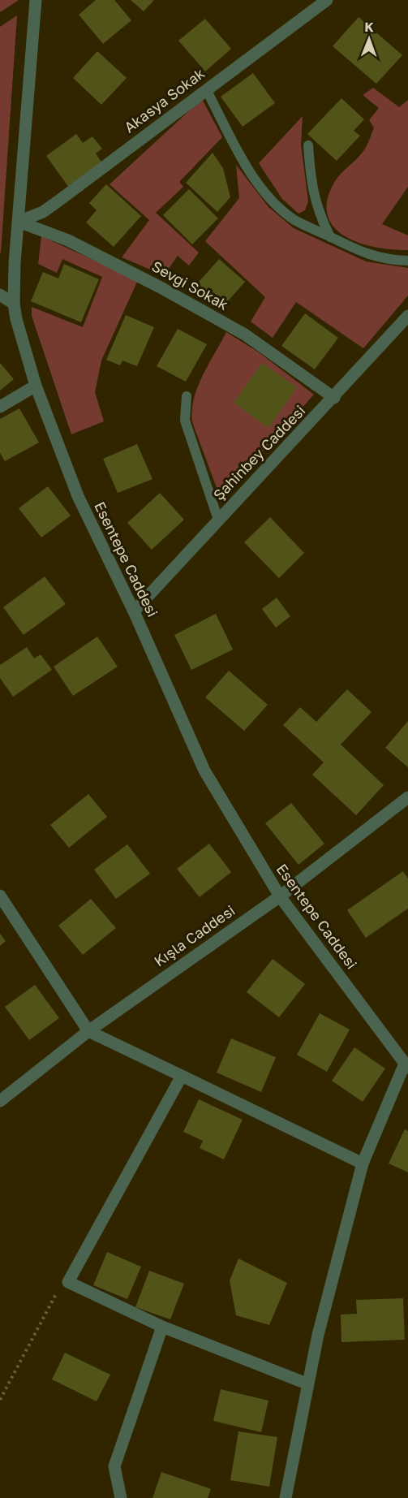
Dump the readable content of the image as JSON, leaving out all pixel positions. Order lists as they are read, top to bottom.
{
  "streets": {
    "street": [
      "Akasya Sokak",
      "Sevgi Sokak",
      "Şahinbey Caddesi",
      "Esentepe Caddesi",
      "Kışla Caddesi"
    ]
  },
  "crossings": [
    ["Akasya Sokak", "Sevgi Sokak"],
    ["Akasya Sokak", "Esentepe Caddesi"],
    ["Sevgi Sokak", "Şahinbey Caddesi"],
    ["Sevgi Sokak", "Esentepe Caddesi"],
    ["Şahinbey Caddesi", "Esentepe Caddesi"],
    ["Esentepe Caddesi", "Kışla Caddesi"]
  ],
  "north": "top"
}
